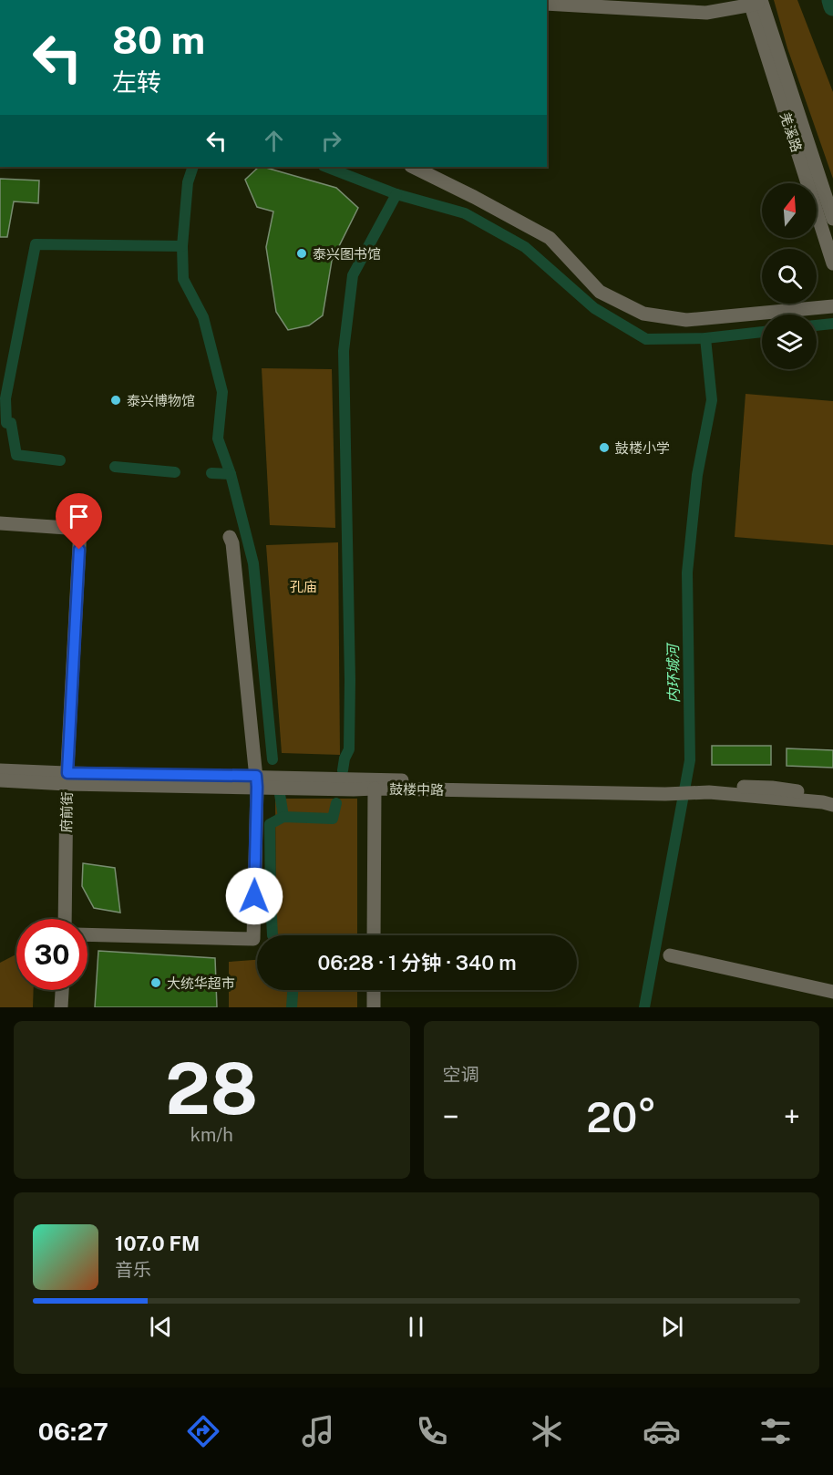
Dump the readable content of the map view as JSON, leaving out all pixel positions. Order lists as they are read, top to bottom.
{
  "streets": {
    "street": ["羌溪路", "鼓楼中路", "府前街"]
  },
  "crossings": [
    ["鼓楼中路", "府前街"]
  ],
  "water": ["内环城河"],
  "parks": ["孔庙"],
  "places": [
    "泰兴图书馆",
    "泰兴博物馆",
    "鼓楼小学",
    "大统华超市"
  ],
  "north": "top",
  "page": {
    "turn": ["80 m", "左转"],
    "limit": "30",
    "trip": "06:28 · 1 分钟 · 340 m",
    "tile": [
      ["28", "km/h"],
      "空调"
    ],
    "heat": ["−", "20°", "+"],
    "song": ["107.0 FM", "音乐"],
    "tabs": "06:27"
  }
}
